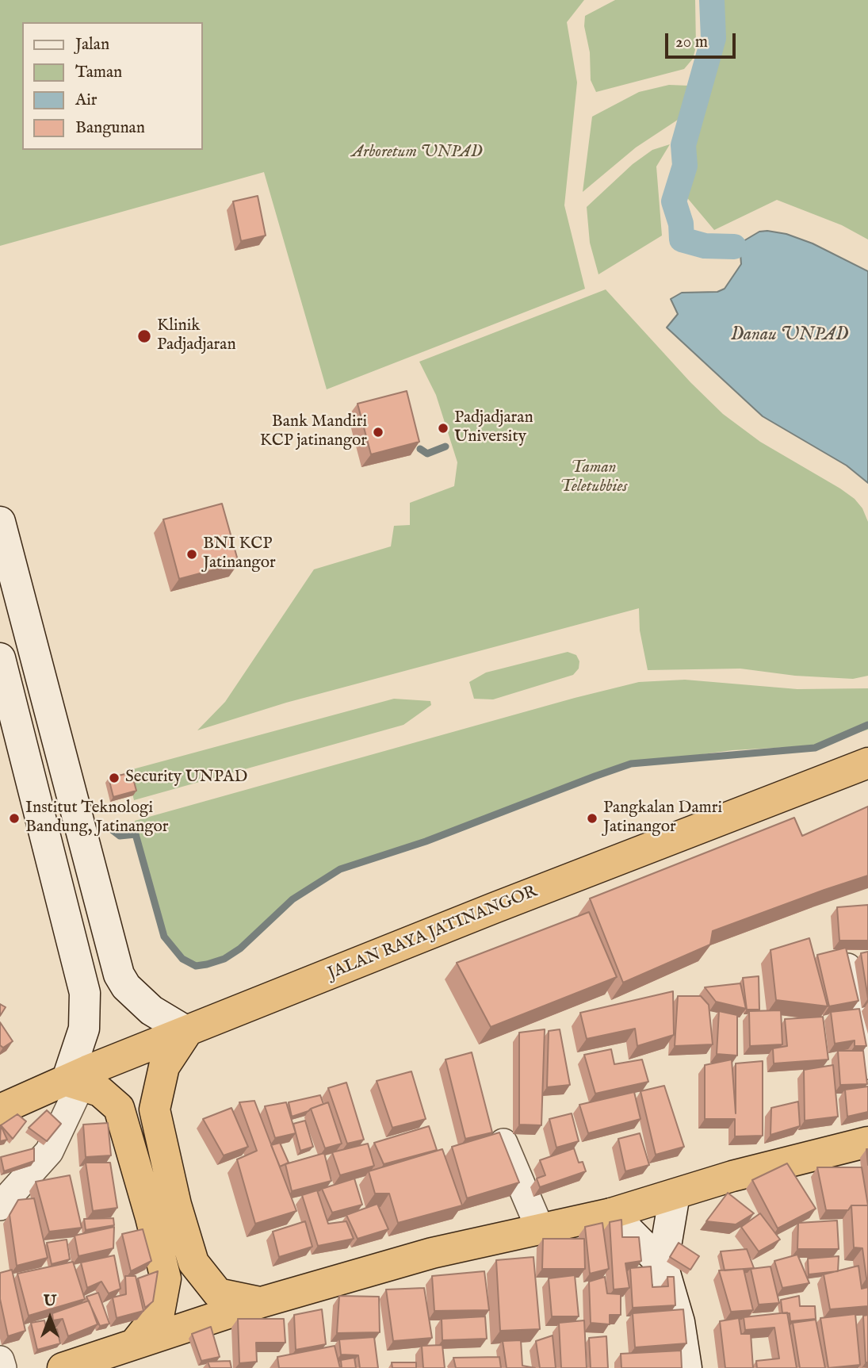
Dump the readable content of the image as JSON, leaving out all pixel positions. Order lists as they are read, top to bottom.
{
  "streets": {
    "highway": ["JALAN RAYA JATINANGOR"]
  },
  "water": ["Danau UNPAD"],
  "parks": ["Arboretum UNPAD", "Taman Teletubbies"],
  "places": [
    "Klinik Padjadjaran",
    "Padjadjaran University",
    "Bank Mandiri KCP jatinangor",
    "BNI KCP Jatinangor",
    "Security UNPAD",
    "Institut Teknologi Bandung, Jatinangor",
    "Pangkalan Damri Jatinangor"
  ],
  "legend": [
    "Jalan",
    "Taman",
    "Air",
    "Bangunan"
  ],
  "scale_bar": "20 m",
  "north": "top"
}
